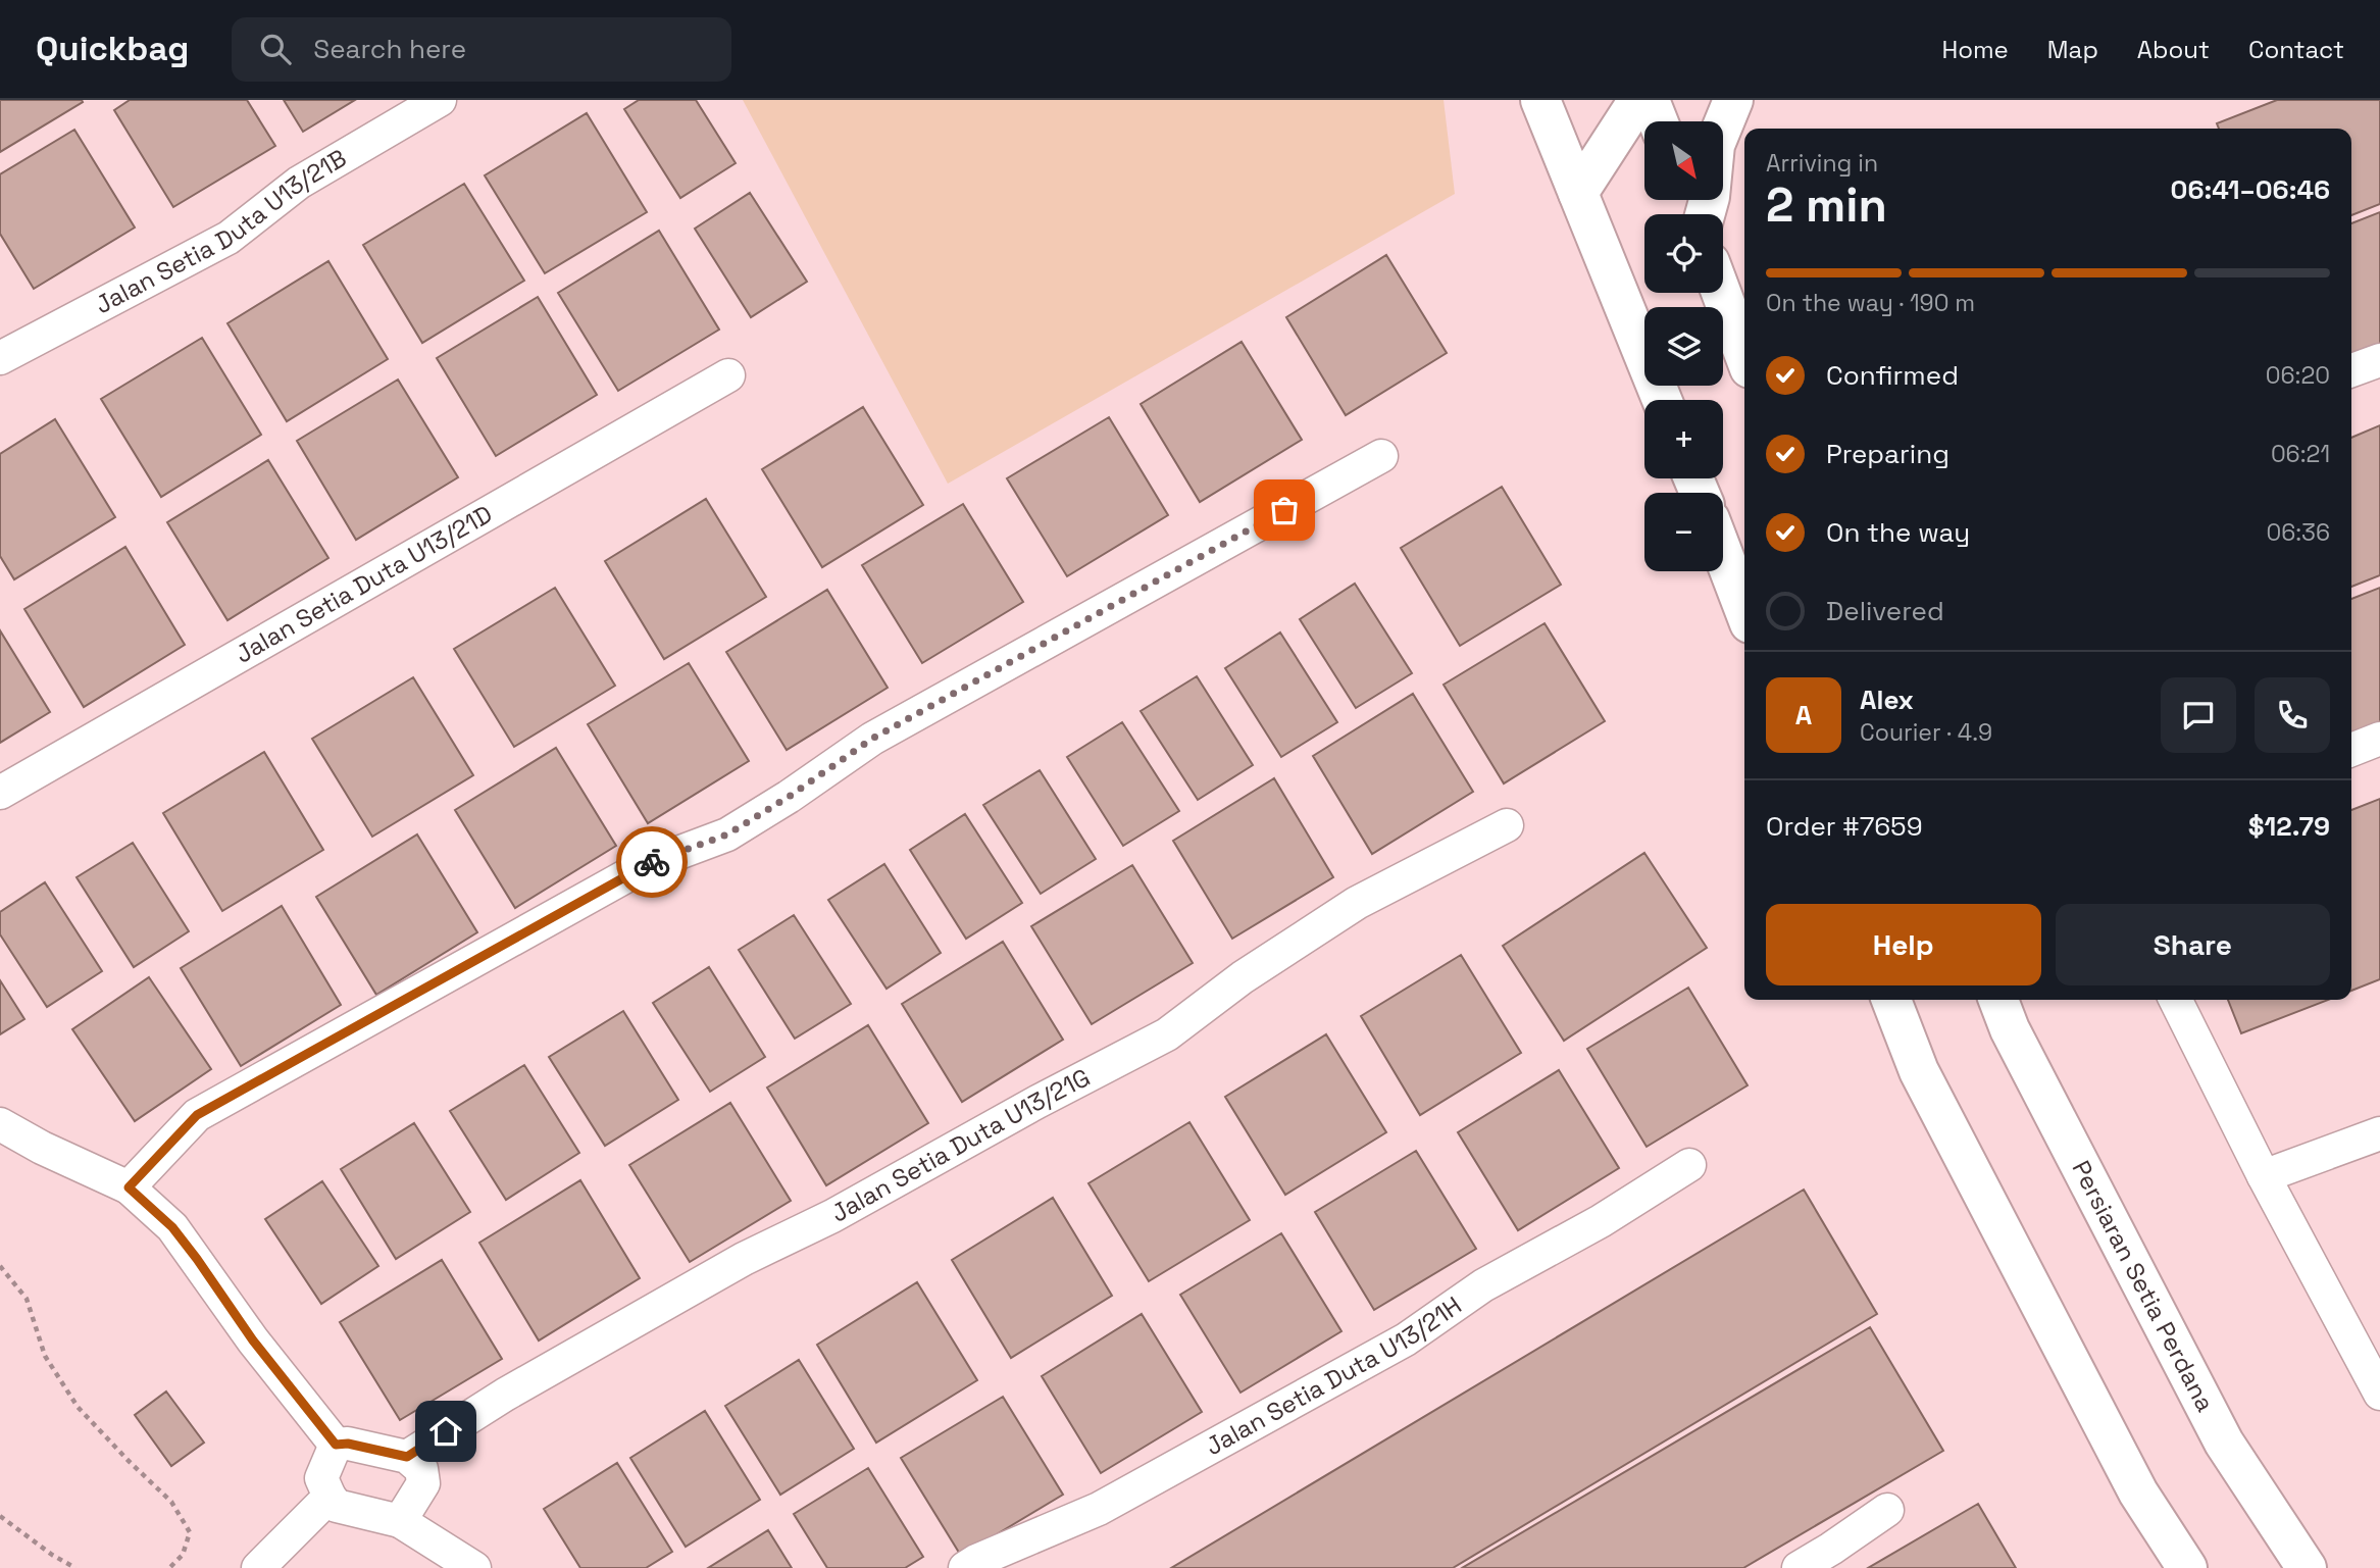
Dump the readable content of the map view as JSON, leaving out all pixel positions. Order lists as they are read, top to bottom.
{
  "streets": {
    "main road": ["Persiaran Setia Perdana"],
    "street": [
      "Jalan Setia Duta U13/21B",
      "Jalan Setia Duta U13/21D",
      "Jalan Setia Duta U13/21G",
      "Jalan Setia Duta U13/21H"
    ]
  },
  "north": "bottom right",
  "page": {
    "header": "Quickbag",
    "search": "Search here",
    "nav": [
      "Home",
      "Map",
      "About",
      "Contact"
    ],
    "map_buttons": ["+", "−"],
    "heading": ["2 min", "Arriving in", "06:41–06:46"],
    "panel": [
      "Alex",
      "Courier · 4.9",
      "Order #7659",
      "$12.79"
    ],
    "bar": "On the way · 190 m",
    "list": [
      ["Confirmed", "06:20"],
      ["Preparing", "06:21"],
      ["On the way", "06:36"],
      "Delivered"
    ],
    "round": "A",
    "buttons": ["Help", "Share"]
  }
}
